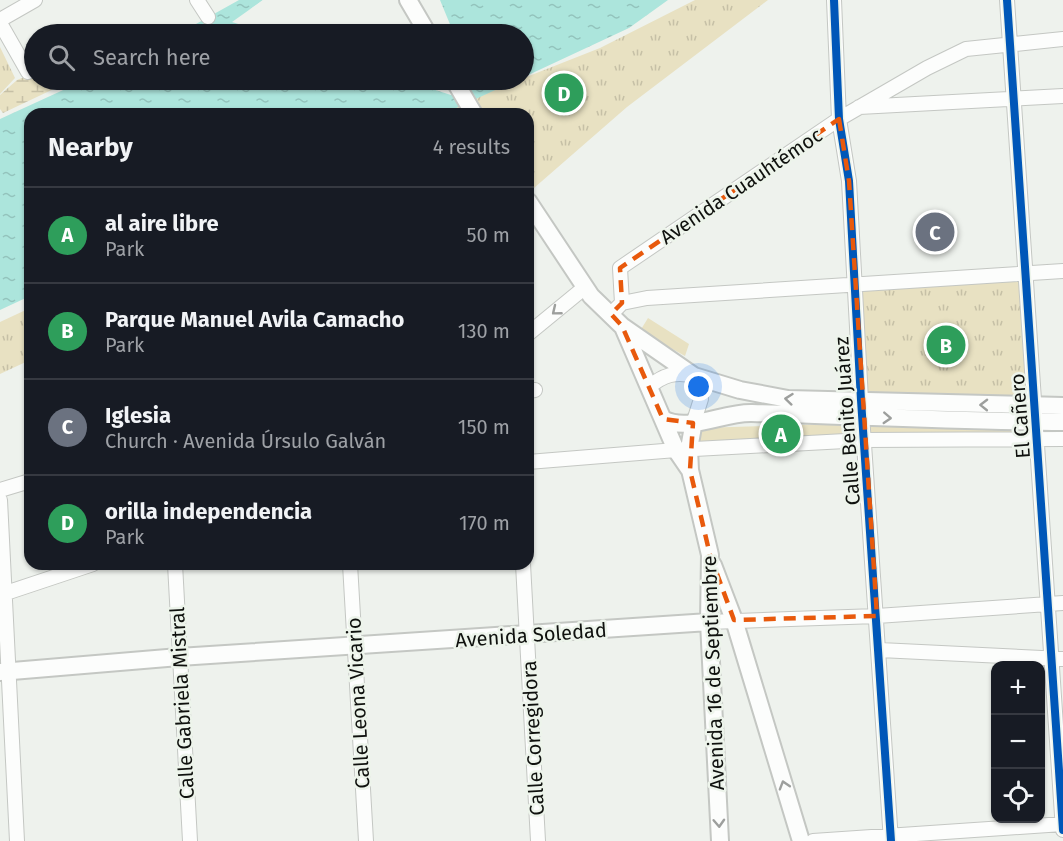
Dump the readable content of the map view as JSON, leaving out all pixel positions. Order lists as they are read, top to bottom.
{
  "streets": {
    "main road": ["Avenida Soledad", "Avenida 16 de Septiembre"],
    "street": [
      "Avenida Cuauhtémoc",
      "El Cañero",
      "Calle Benito Juárez",
      "Calle Gabriela Mistral",
      "Calle Leona Vicario",
      "Calle Corregidora"
    ]
  },
  "crossings": [
    ["Avenida Cuauhtémoc", "El Cañero"],
    ["Avenida Cuauhtémoc", "Calle Benito Juárez"],
    ["Avenida Cuauhtémoc", "Avenida 16 de Septiembre"],
    ["El Cañero", "Avenida Soledad"],
    ["Calle Benito Juárez", "Avenida Soledad"],
    ["Avenida Soledad", "Avenida 16 de Septiembre"],
    ["Avenida Soledad", "Calle Gabriela Mistral"],
    ["Avenida Soledad", "Calle Leona Vicario"],
    ["Avenida Soledad", "Calle Corregidora"]
  ],
  "page": {
    "search": "Search here",
    "pins": [
      "D",
      "C",
      "B",
      "A"
    ],
    "heading": ["Nearby", "4 results"],
    "list": [
      {
        "mark": "A",
        "name": "al aire libre",
        "note": "Park",
        "value": "50 m"
      },
      {
        "mark": "B",
        "name": "Parque Manuel Avila Camacho",
        "note": "Park",
        "value": "130 m"
      },
      {
        "mark": "C",
        "name": "Iglesia",
        "note": "Church · Avenida Úrsulo Galván",
        "value": "150 m"
      },
      {
        "mark": "D",
        "name": "orilla independencia",
        "note": "Park",
        "value": "170 m"
      }
    ],
    "map_buttons": ["+", "−"]
  }
}
